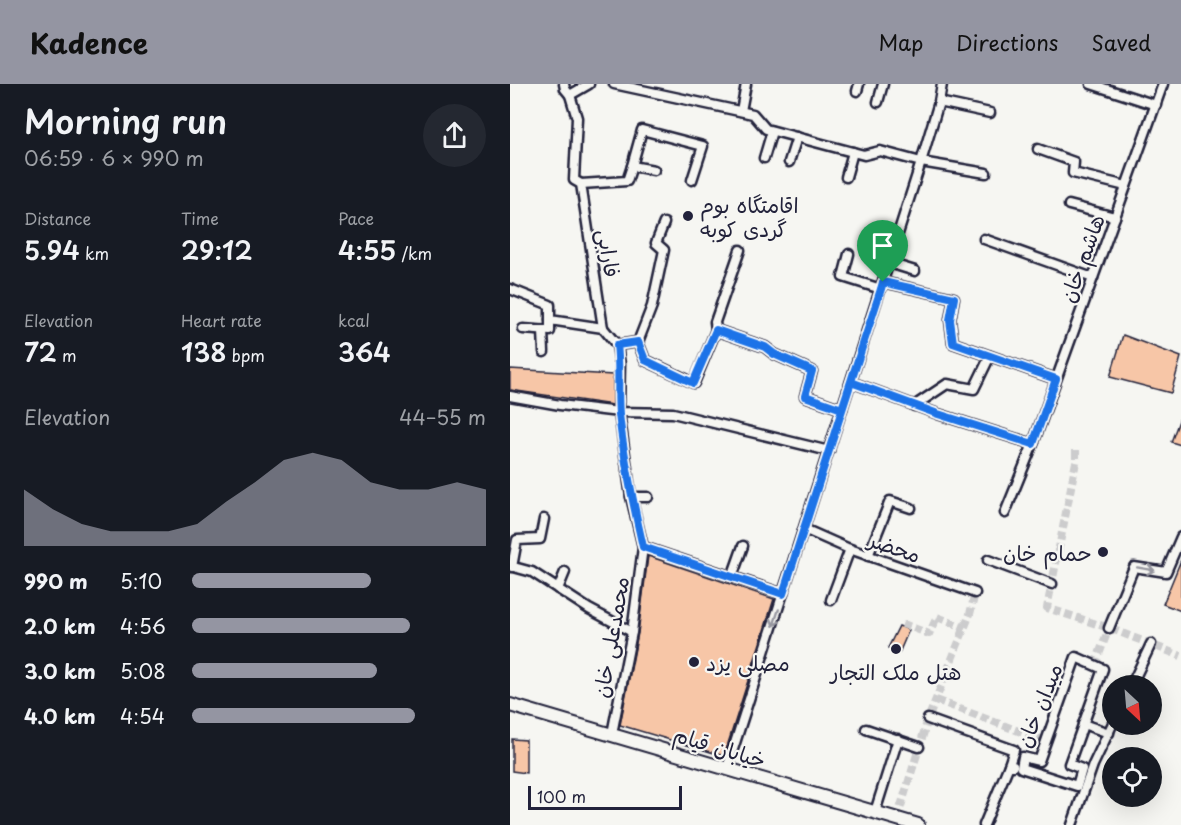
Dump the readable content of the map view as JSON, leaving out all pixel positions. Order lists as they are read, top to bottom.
{
  "streets": {
    "main road": ["خیابان قیام"],
    "street": [
      "فارابی",
      "هاشم خان",
      "محضر",
      "محمدعلی خان",
      "میدان خان"
    ]
  },
  "crossings": [
    ["محمدعلی خان", "خیابان قیام"]
  ],
  "places": [
    "اقامتگاه بوم گردی کوبه",
    "حمام خان",
    "هتل ملک التجار",
    "مصلی یزد"
  ],
  "scale_bar": "100 m",
  "north": "bottom right",
  "page": {
    "header": "Kadence",
    "nav": ["Map", "Directions", "Saved"],
    "heading": ["Morning run", "06:59 · 6 × 990 m"],
    "stats": [
      ["Distance", "5.94 km"],
      ["Time", "29:12"],
      ["Pace", "4:55 /km"],
      ["Elevation", "72 m"],
      ["Heart rate", "138 bpm"],
      ["kcal", "364"]
    ],
    "chart": ["Elevation", "44–55 m"],
    "list": [
      {
        "name": "990 m",
        "note": "5:10"
      },
      {
        "name": "2.0 km",
        "note": "4:56"
      },
      {
        "name": "3.0 km",
        "note": "5:08"
      },
      {
        "name": "4.0 km",
        "note": "4:54"
      }
    ],
    "scale": "100 m"
  }
}
